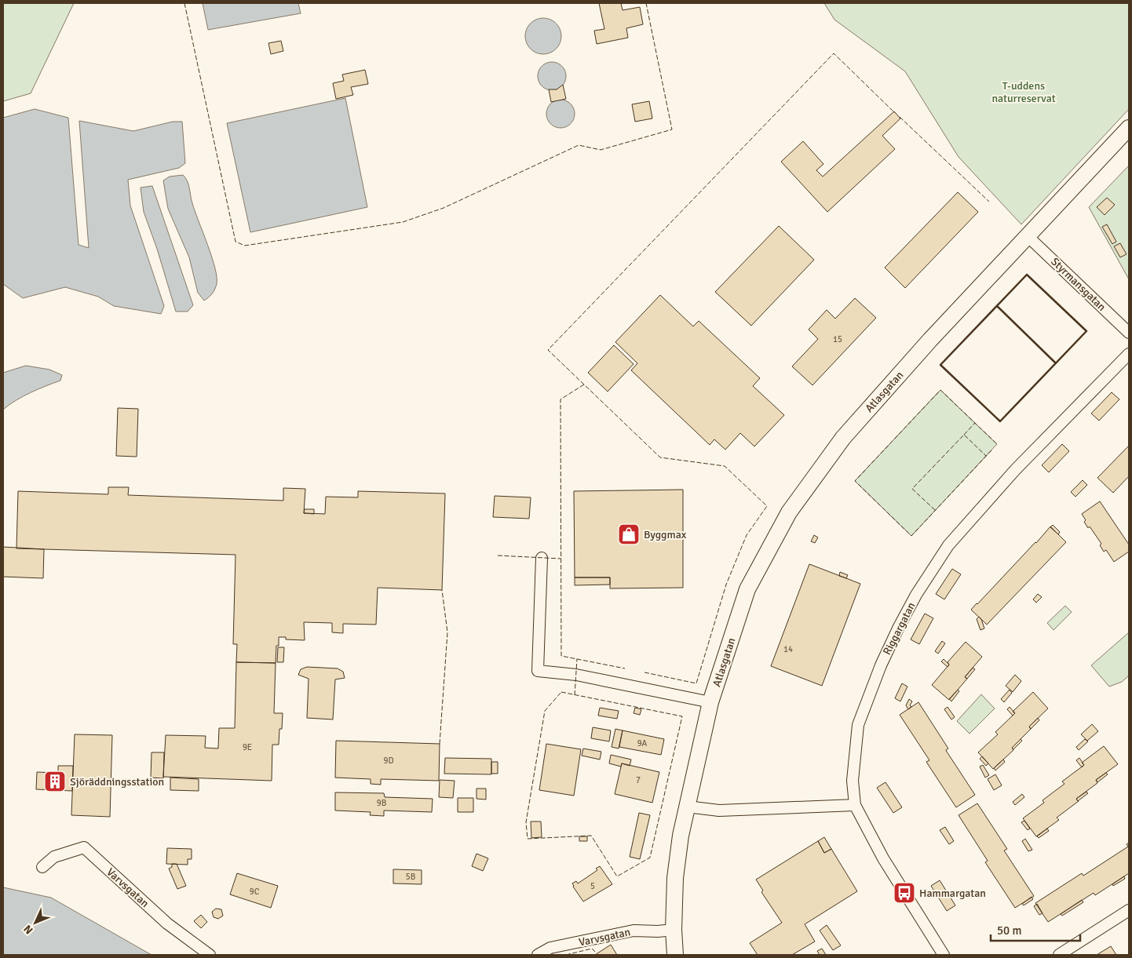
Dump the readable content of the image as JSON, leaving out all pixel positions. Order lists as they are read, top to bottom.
{
  "streets": {
    "street": [
      "Styrmansgatan",
      "Atlasgatan",
      "Riggargatan",
      "Varvsgatan"
    ]
  },
  "crossings": [
    ["Styrmansgatan", "Atlasgatan"],
    ["Atlasgatan", "Varvsgatan"]
  ],
  "parks": ["T-uddens naturreservat"],
  "places": {
    "shop": ["Byggmax"],
    "building": ["Sjöräddningsstation"],
    "bus stop": ["Hammargatan"]
  },
  "house_numbers": [
    "15",
    "14",
    "9A",
    "9E",
    "9D",
    "7",
    "9B",
    "5B",
    "5",
    "9C"
  ],
  "scale_bar": "50 m",
  "north": "bottom left"
}
